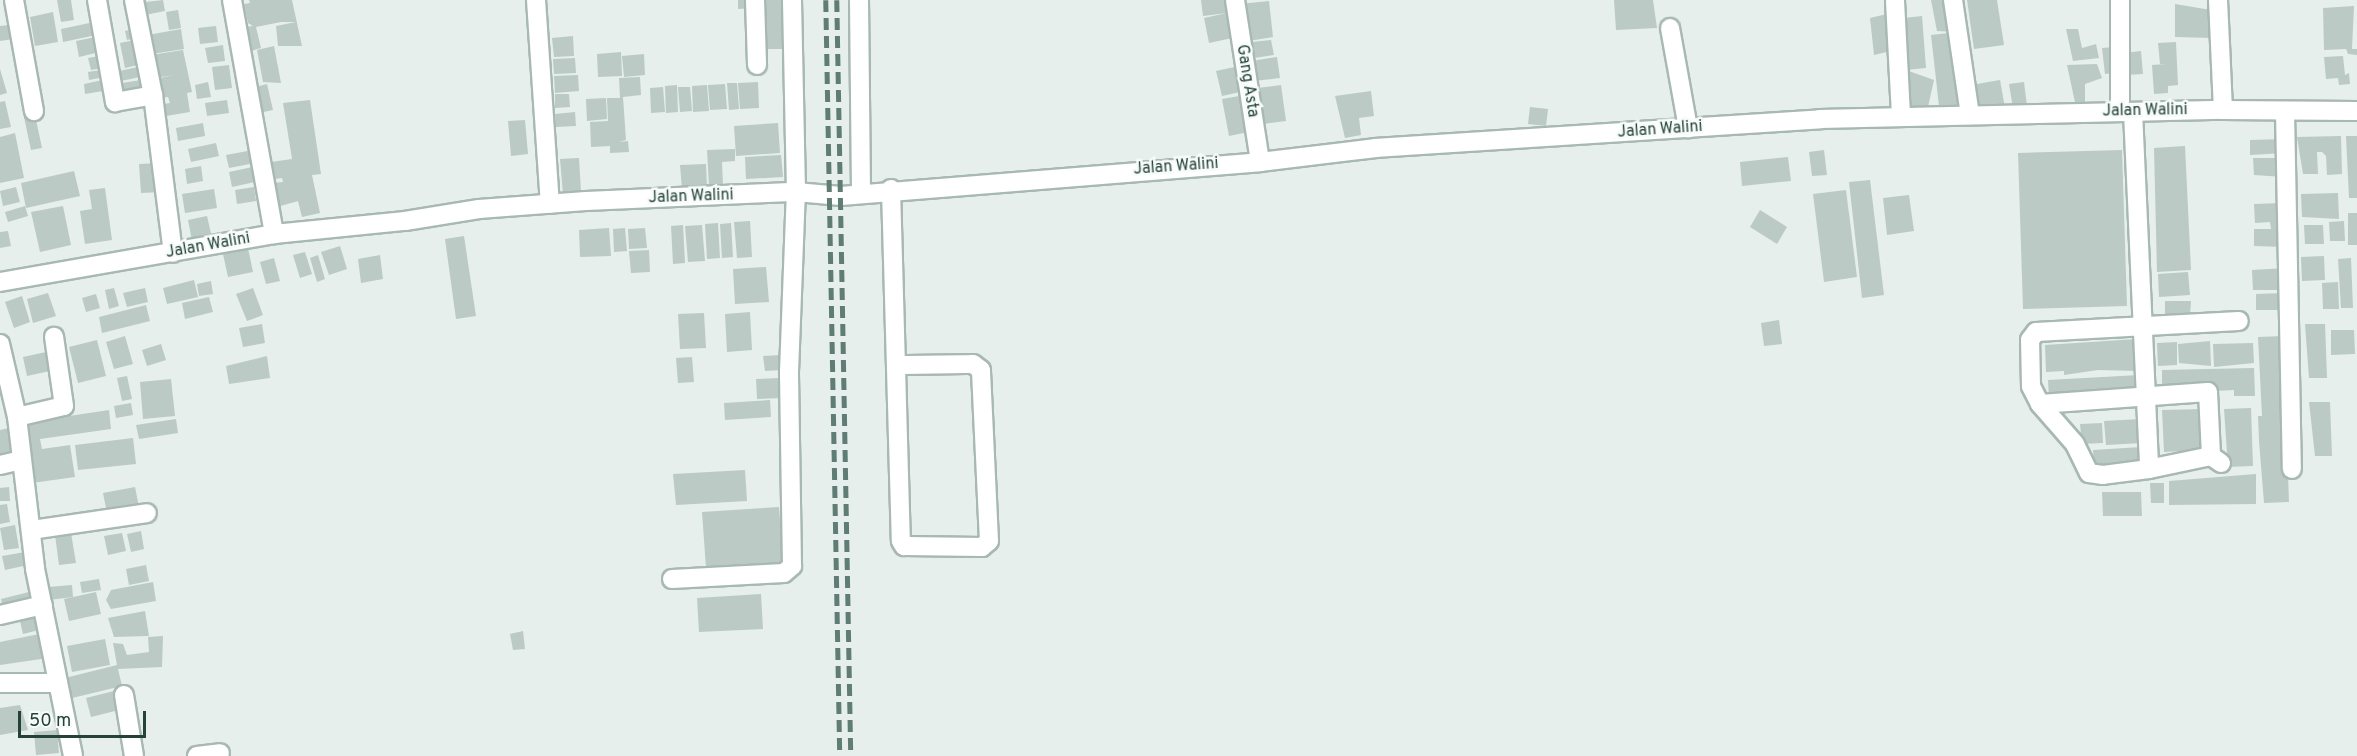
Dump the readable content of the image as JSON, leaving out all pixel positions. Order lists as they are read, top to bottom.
{
  "streets": {
    "street": ["Gang Asta", "Jalan Walini"]
  },
  "crossings": [
    ["Gang Asta", "Jalan Walini"]
  ],
  "scale_bar": "50 m"
}
